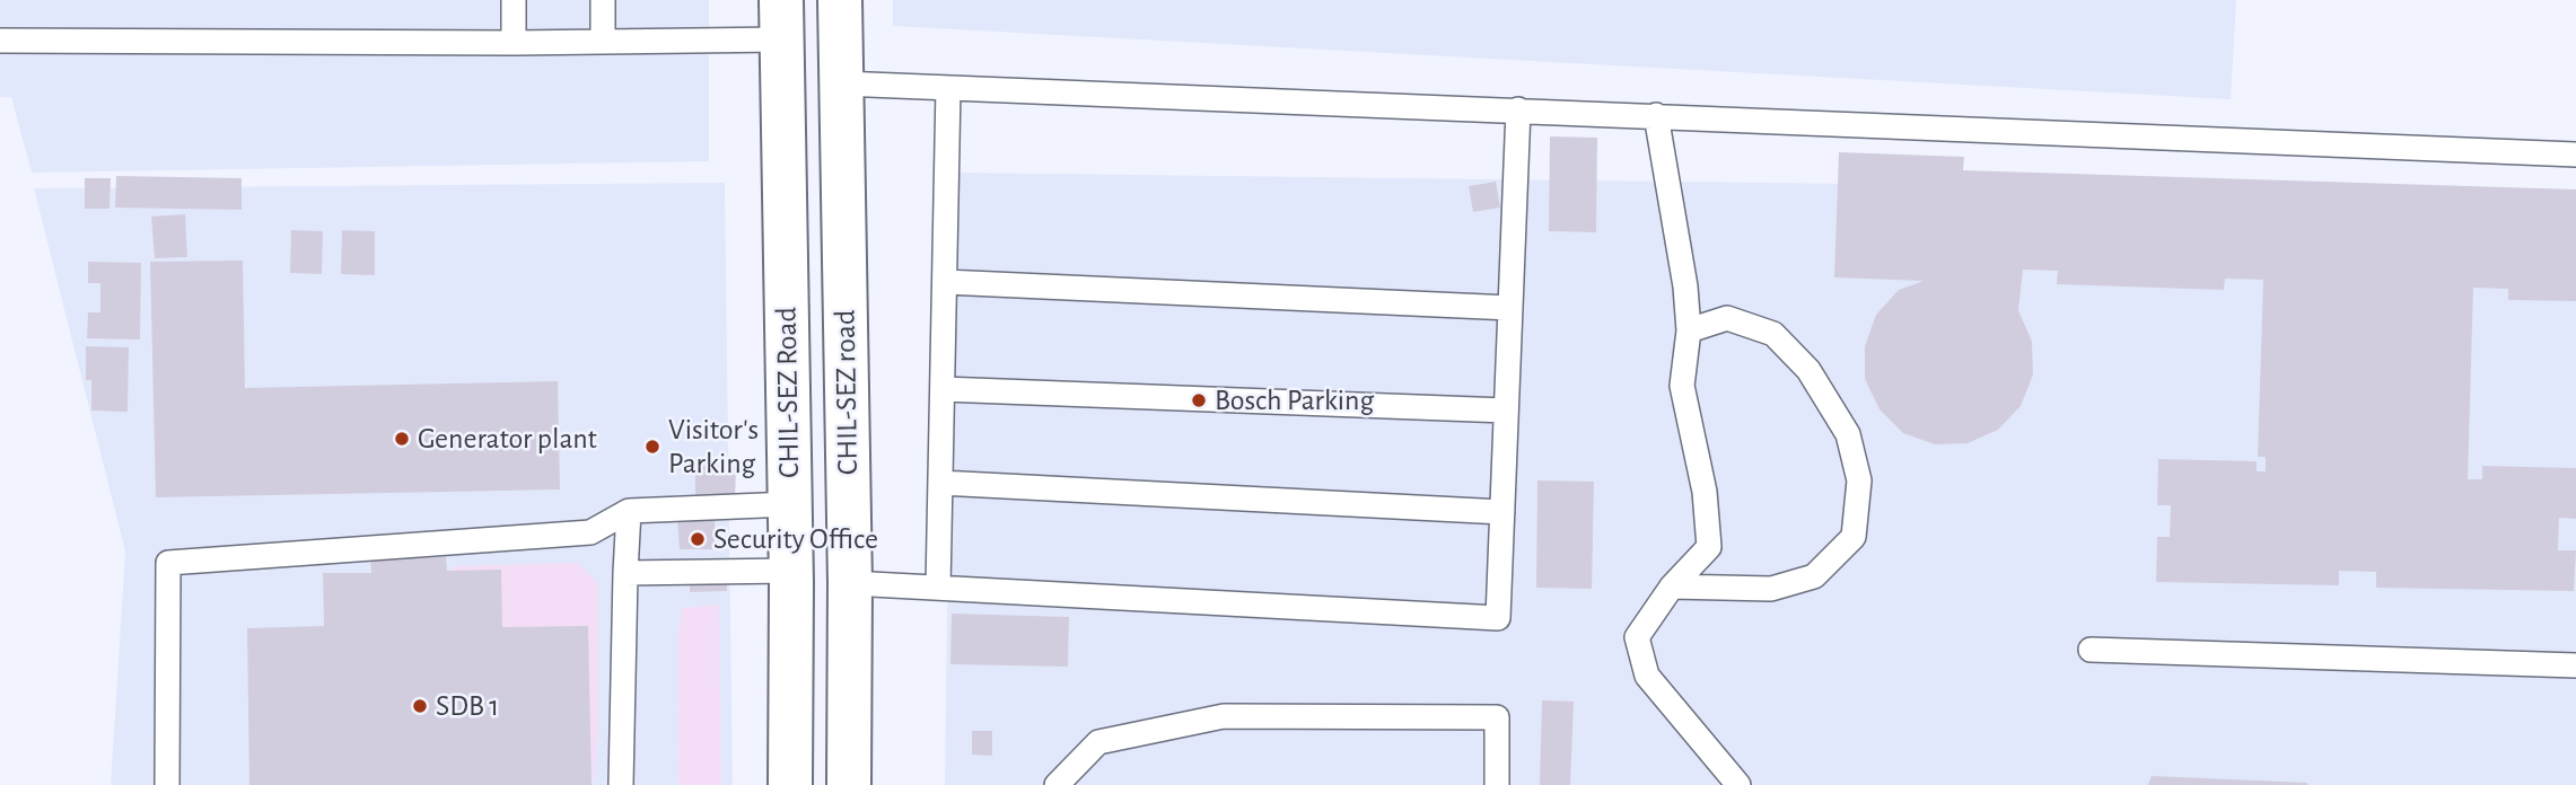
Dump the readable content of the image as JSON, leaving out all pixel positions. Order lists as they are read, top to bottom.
{
  "streets": {
    "street": ["CHIL-SEZ Road", "CHIL-SEZ road"]
  },
  "places": [
    "Bosch Parking",
    "Generator plant",
    "Visitor's Parking",
    "Security Office",
    "SDB 1"
  ]
}
